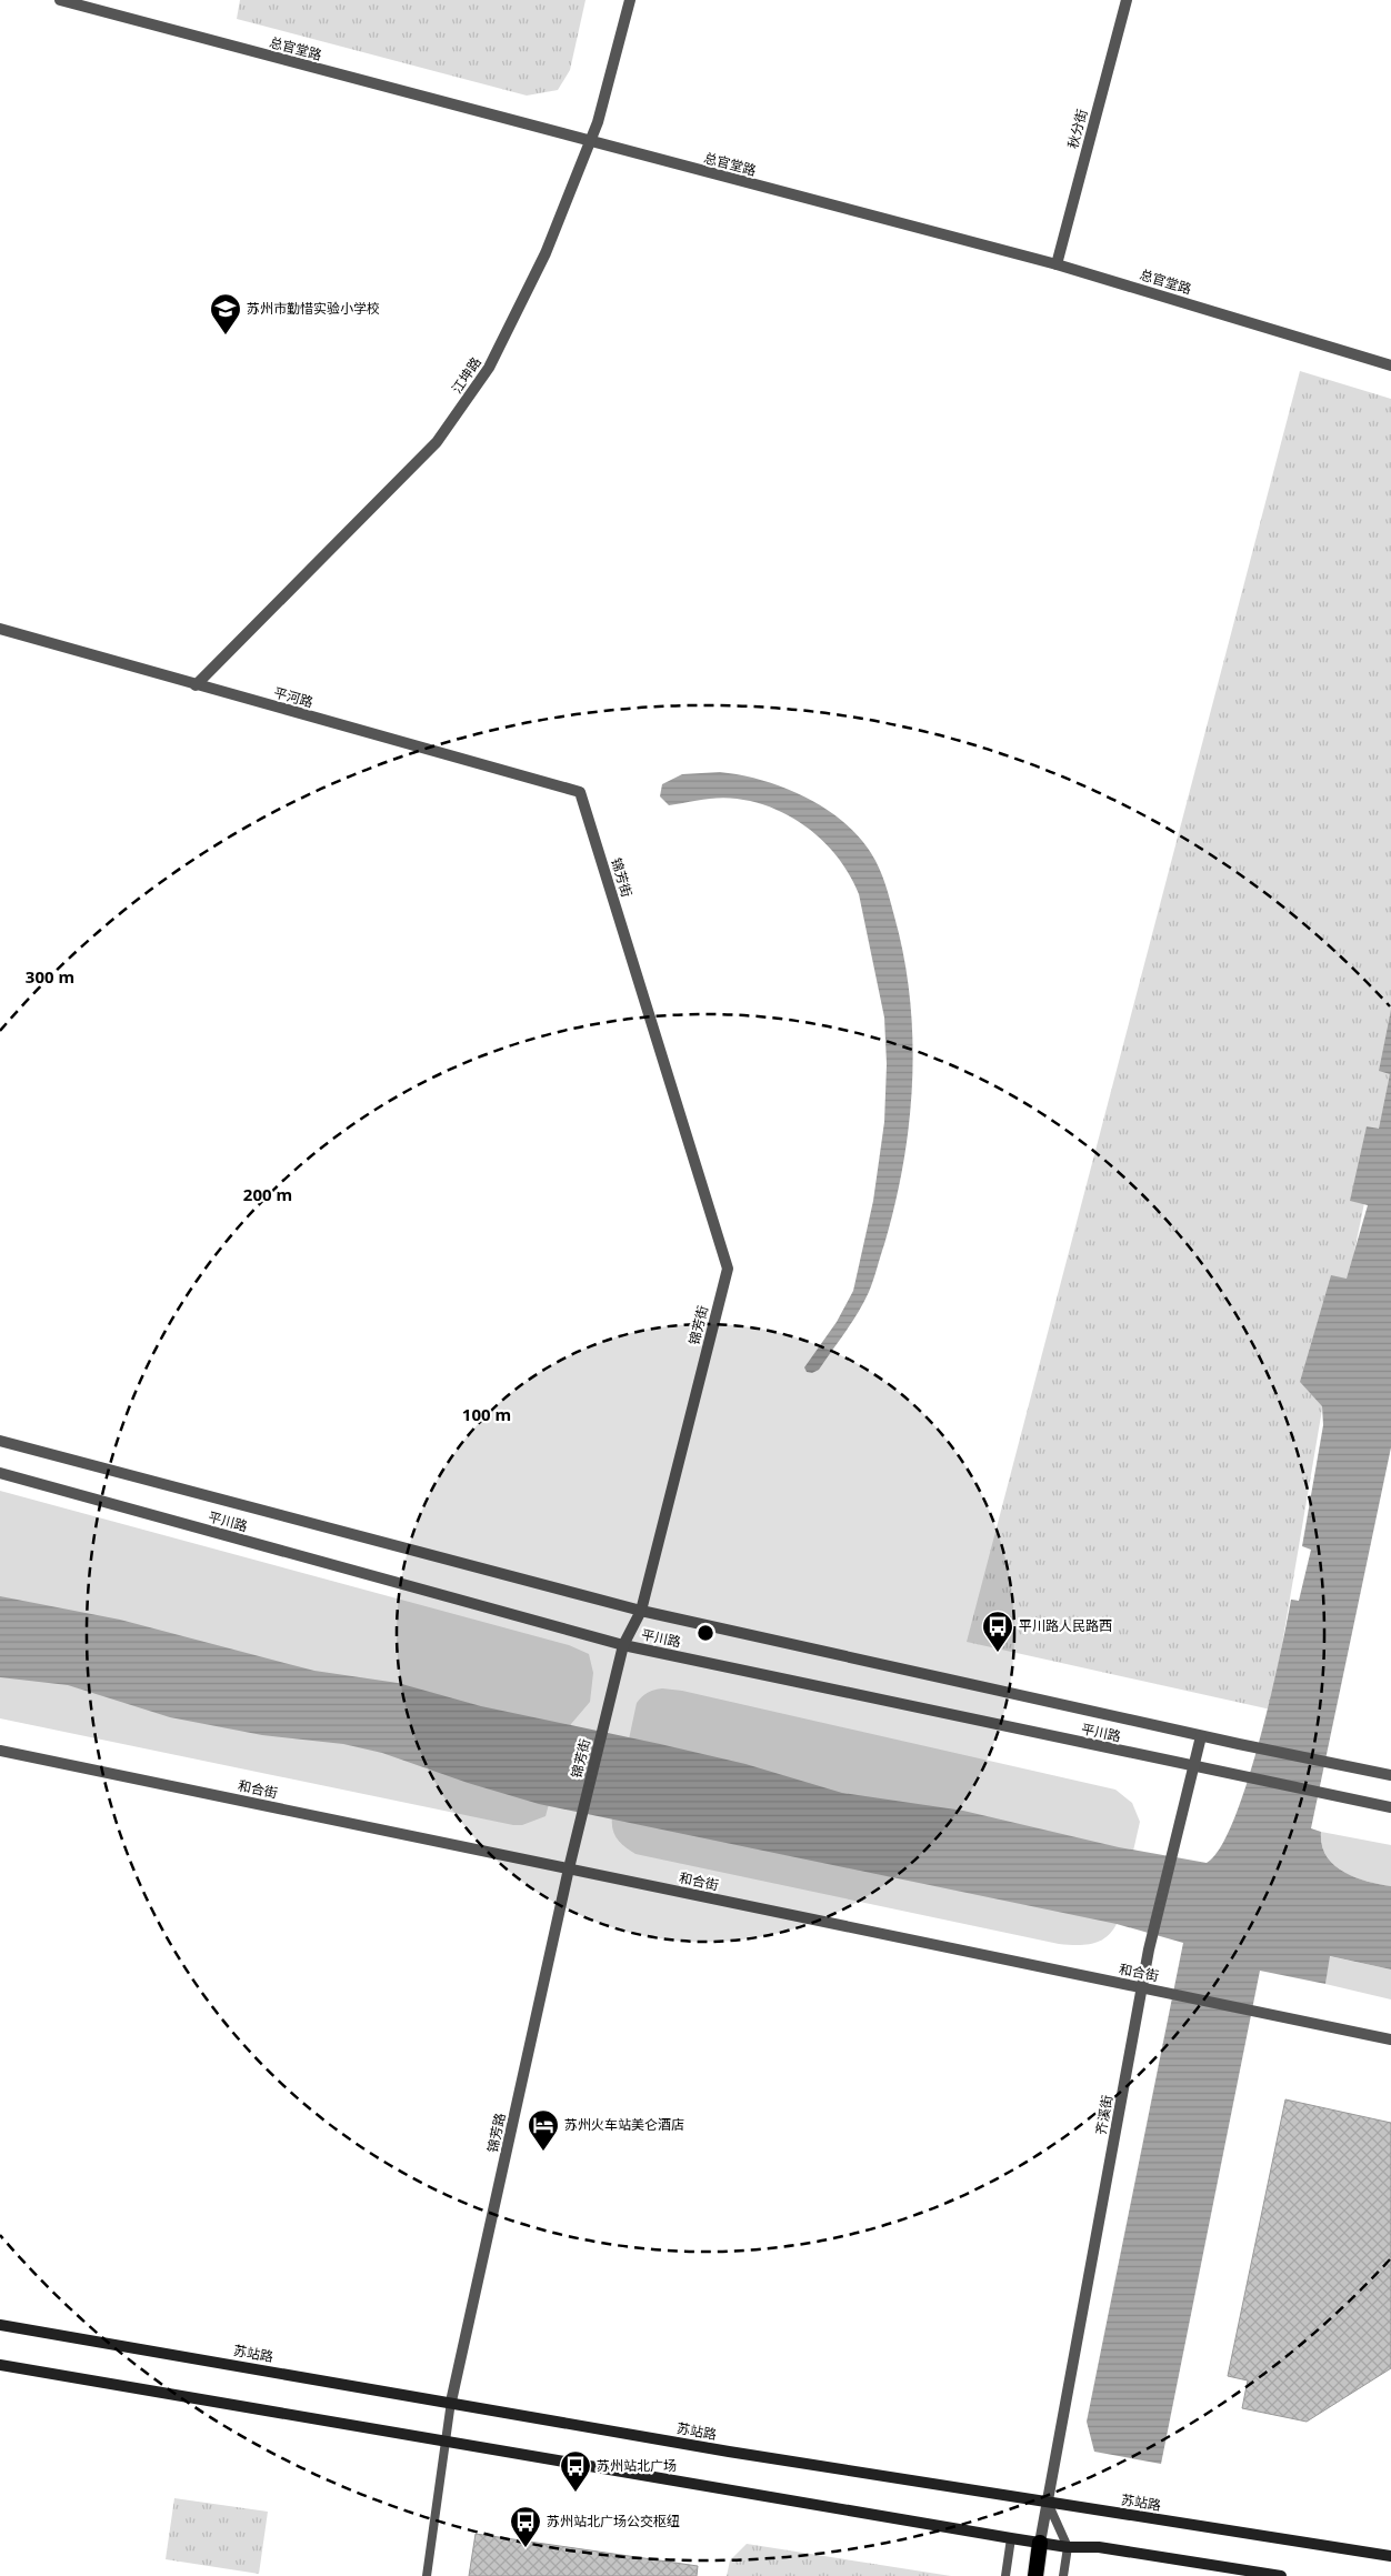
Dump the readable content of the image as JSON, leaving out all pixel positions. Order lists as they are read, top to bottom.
{
  "streets": {
    "main road": ["苏站路"],
    "street": [
      "总官堂路",
      "秋分街",
      "江坤路",
      "平河路",
      "锦芳街",
      "平川路",
      "和合街",
      "齐溪街",
      "锦芳路"
    ]
  },
  "crossings": [
    ["总官堂路", "秋分街"],
    ["总官堂路", "江坤路"],
    ["江坤路", "平河路"],
    ["平河路", "锦芳街"],
    ["锦芳街", "平川路"],
    ["锦芳街", "和合街"],
    ["锦芳街", "锦芳路"],
    ["平川路", "齐溪街"],
    ["和合街", "齐溪街"],
    ["和合街", "锦芳路"],
    ["齐溪街", "苏站路"],
    ["锦芳路", "苏站路"]
  ],
  "places": {
    "school or university": ["苏州市勤惜实验小学校"],
    "bus stop": ["平川路人民路西", "苏州站北广场", "苏州站北广场公交枢纽"],
    "hotel": ["苏州火车站美仑酒店"]
  },
  "rings": ["300 m", "200 m", "100 m"]
}
